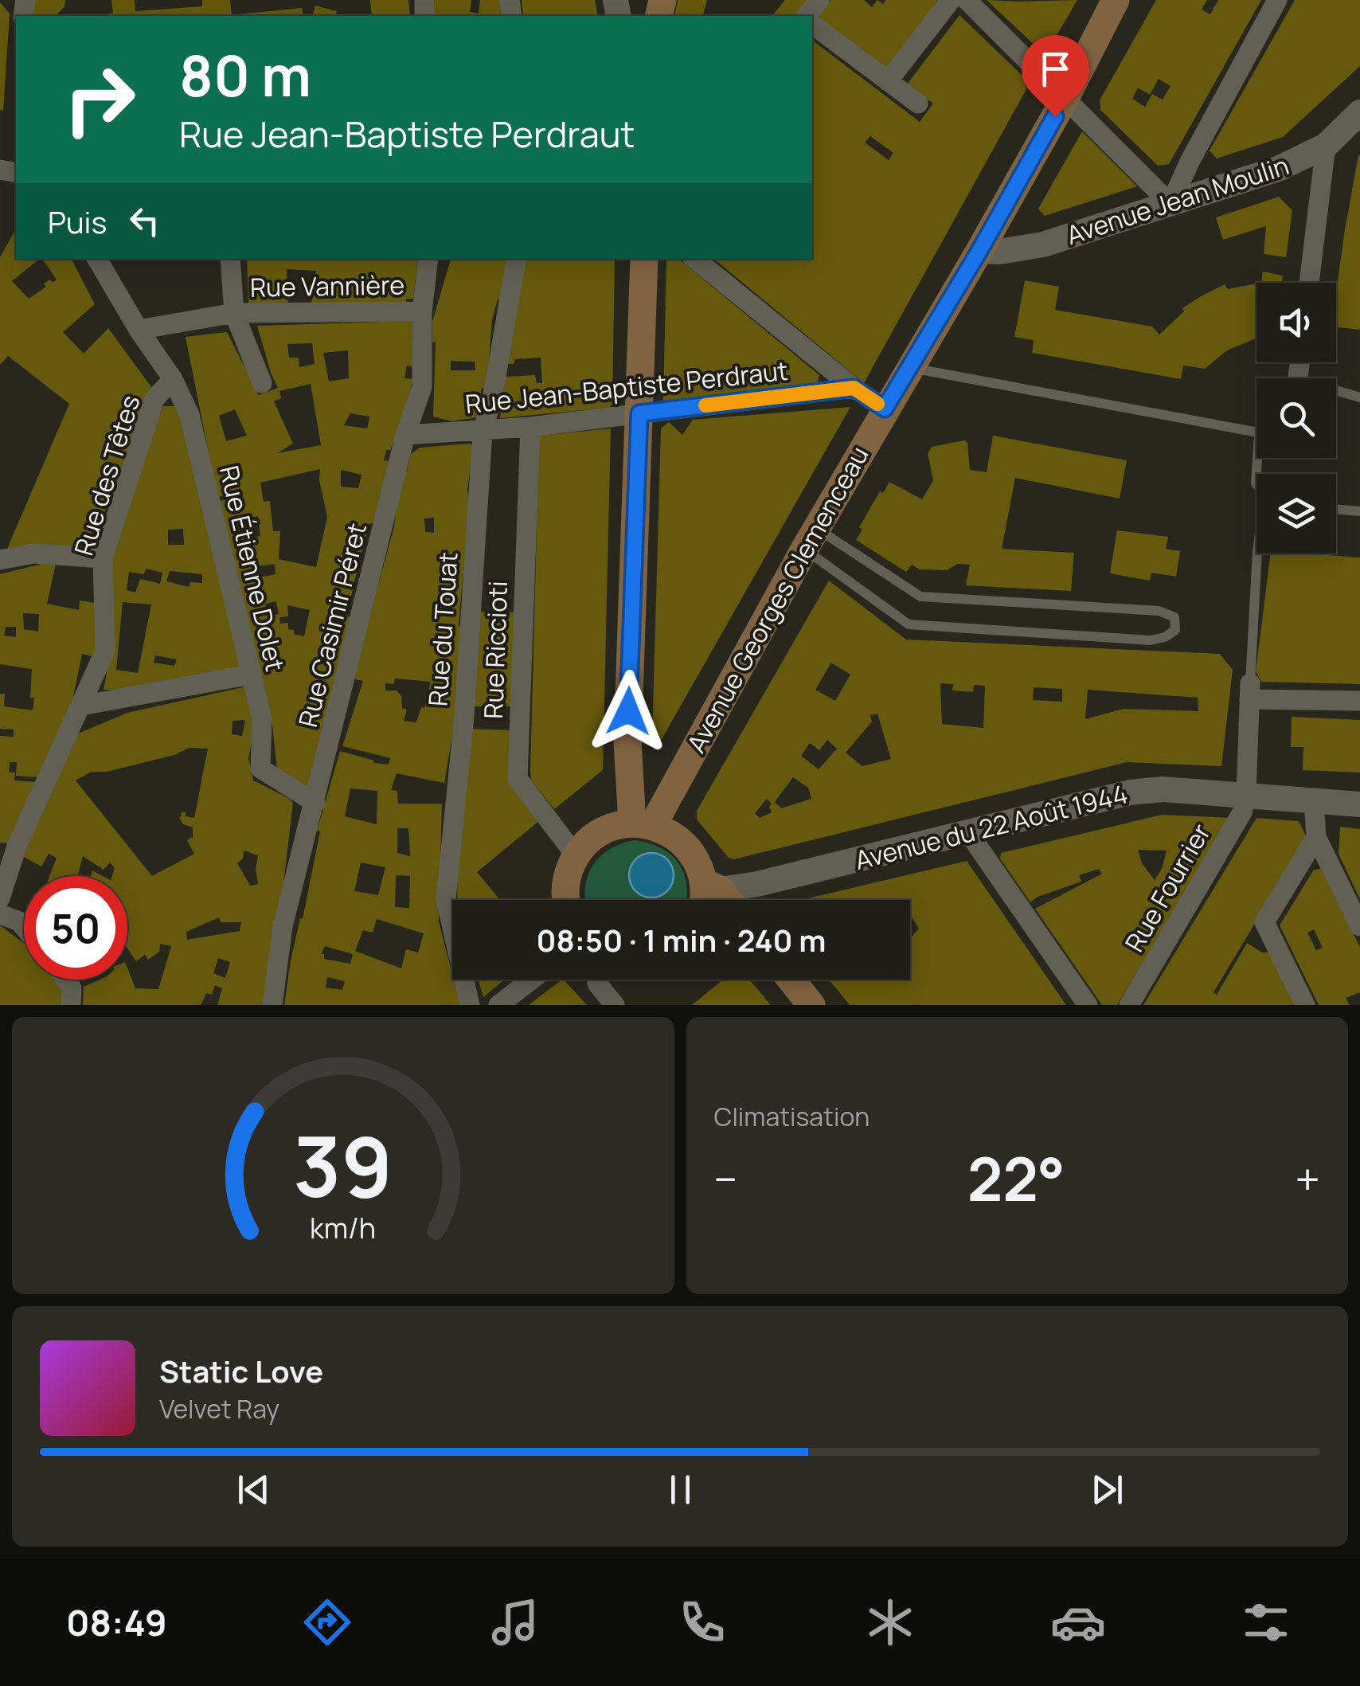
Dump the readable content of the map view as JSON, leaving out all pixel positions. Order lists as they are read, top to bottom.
{
  "streets": {
    "main road": ["Avenue Georges Clemenceau"],
    "street": [
      "Avenue Jean Moulin",
      "Rue Vannière",
      "Rue Jean-Baptiste Perdraut",
      "Rue des Têtes",
      "Rue Étienne Dolet",
      "Rue Casimir Péret",
      "Rue du Touat",
      "Rue Riccioti",
      "Avenue du 22 Août 1944",
      "Rue Fourrier"
    ]
  },
  "crossings": [
    ["Avenue Jean Moulin", "Avenue Georges Clemenceau"],
    ["Rue Vannière", "Rue Étienne Dolet"],
    ["Rue Vannière", "Rue Casimir Péret"],
    ["Rue Jean-Baptiste Perdraut", "Rue Casimir Péret"],
    ["Rue Jean-Baptiste Perdraut", "Rue du Touat"],
    ["Rue Jean-Baptiste Perdraut", "Rue Riccioti"],
    ["Rue des Têtes", "Rue Étienne Dolet"],
    ["Rue Étienne Dolet", "Rue Casimir Péret"],
    ["Avenue du 22 Août 1944", "Rue Fourrier"]
  ],
  "page": {
    "turn": ["80 m", "Rue Jean-Baptiste Perdraut"],
    "then": "Puis",
    "limit": "50",
    "trip": "08:50 · 1 min · 240 m",
    "tile": "Climatisation",
    "heat": ["−", "22°", "+"],
    "song": ["Static Love", "Velvet Ray"],
    "tabs": "08:49",
    "gauge": ["39", "km/h"]
  }
}
